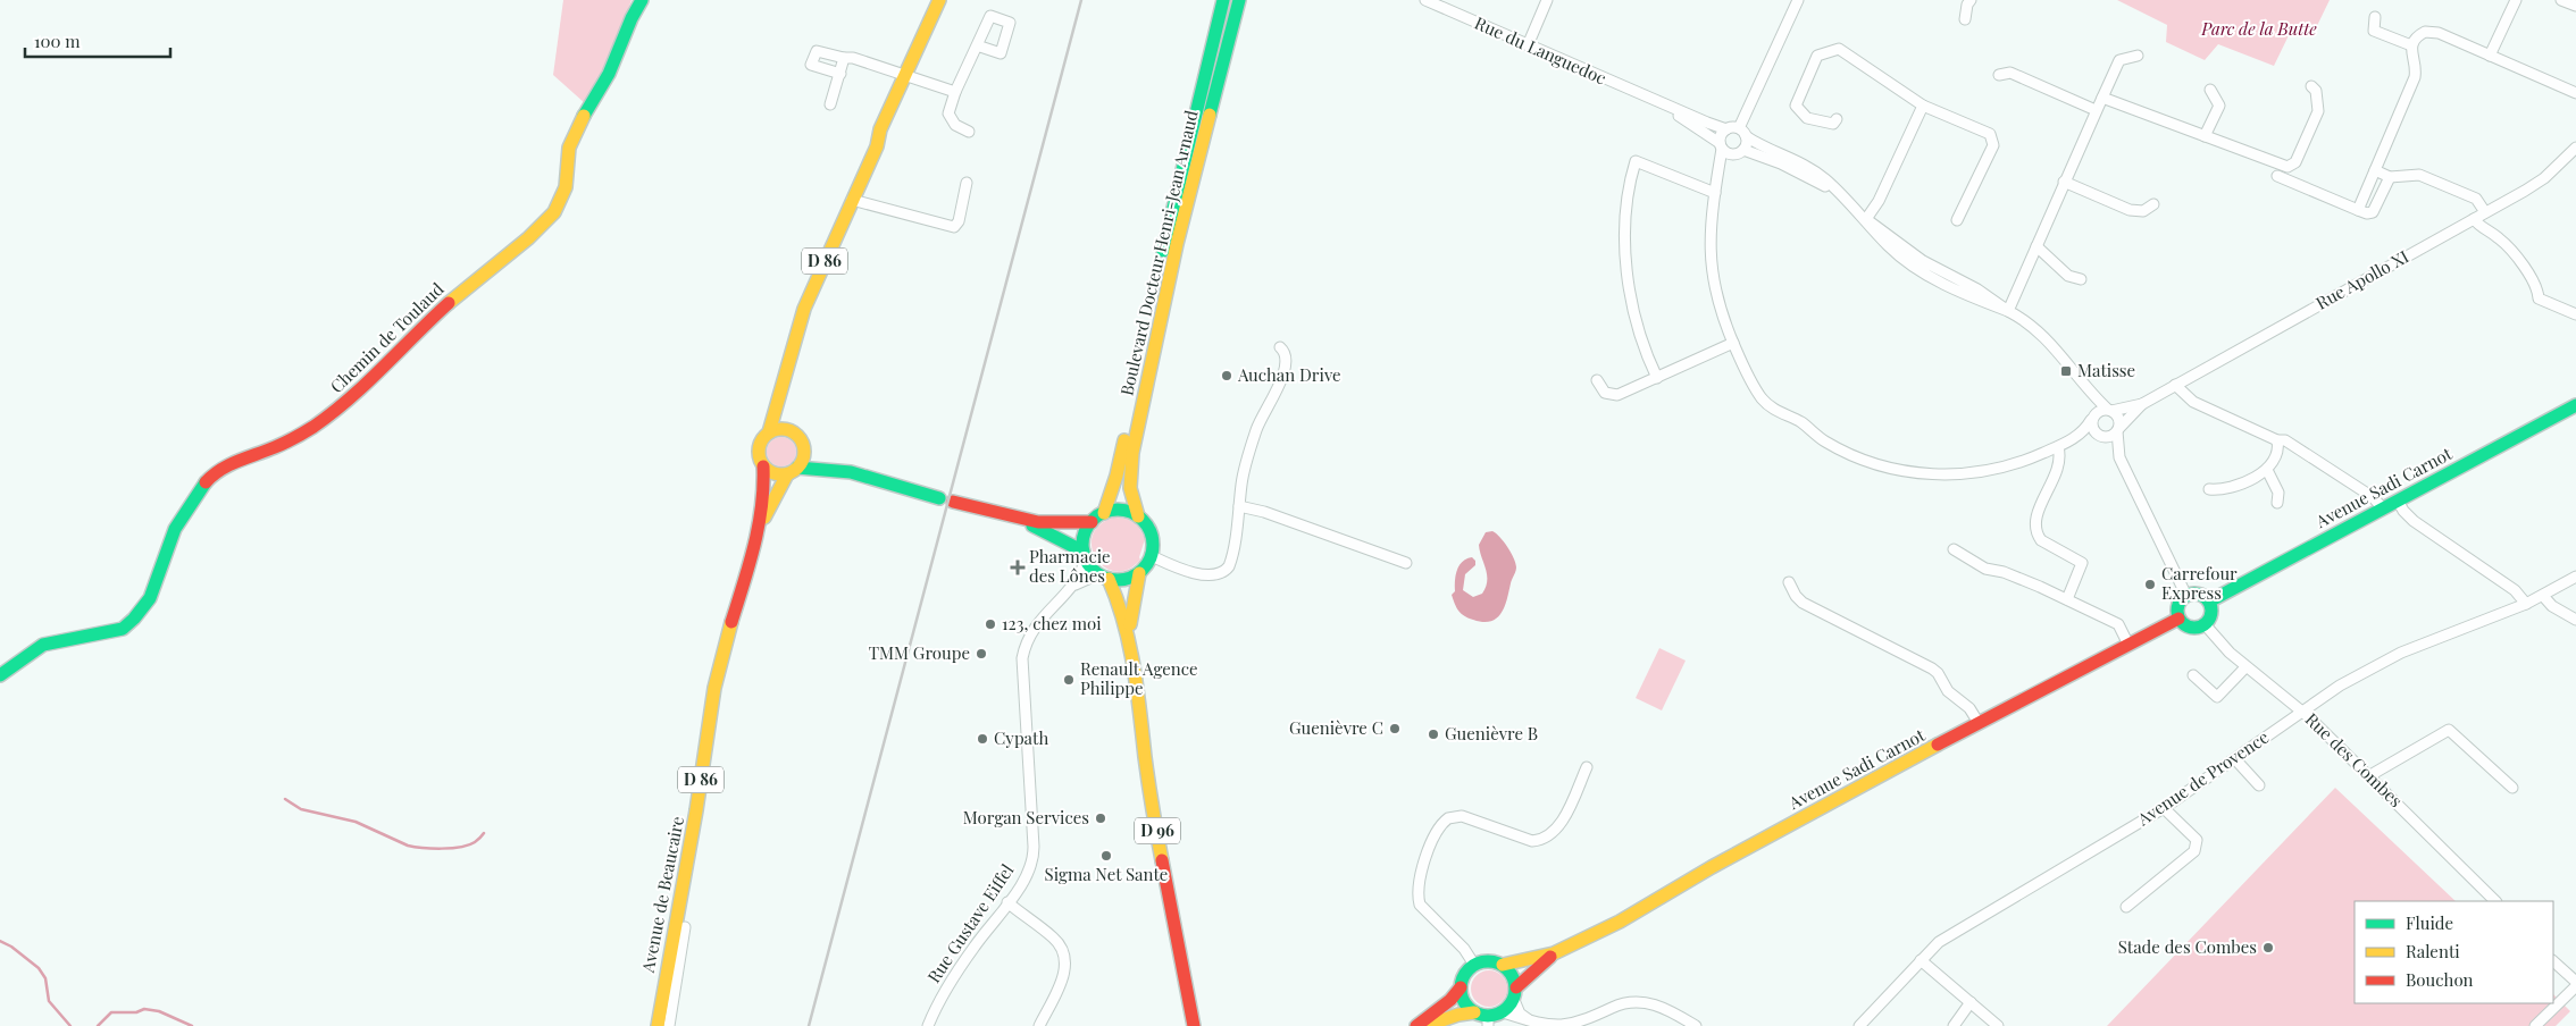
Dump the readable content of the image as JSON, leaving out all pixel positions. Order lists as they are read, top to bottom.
{
  "streets": {
    "main road": [
      "Boulevard Docteur Henri-Jean Arnaud",
      "D 86",
      "Chemin de Toulaud",
      "Avenue Sadi Carnot",
      "D 96",
      "Avenue de Beaucaire"
    ],
    "street": [
      "Rue du Languedoc",
      "Rue Apollo XI",
      "Rue des Combes",
      "Avenue de Provence",
      "Rue Gustave Eiffel"
    ]
  },
  "crossings": [
    ["Boulevard Docteur Henri-Jean Arnaud", "D 96"],
    ["Boulevard Docteur Henri-Jean Arnaud", "Rue Gustave Eiffel"],
    ["D 86", "Avenue de Beaucaire"],
    ["Avenue Sadi Carnot", "Rue des Combes"],
    ["Rue des Combes", "Avenue de Provence"],
    ["D 96", "Rue Gustave Eiffel"]
  ],
  "parks": ["Parc de la Butte"],
  "places": {
    "transit": ["Matisse"],
    "other": [
      "Auchan Drive",
      "Carrefour Express",
      "123, chez moi",
      "TMM Groupe",
      "Renault Agence Philippe",
      "Guenièvre C",
      "Guenièvre B",
      "Cypath",
      "Morgan Services",
      "Sigma Net Sante",
      "Stade des Combes"
    ],
    "health": ["Pharmacie des Lônes"]
  },
  "legend": ["Fluide", "Ralenti", "Bouchon"],
  "scale_bar": "100 m"
}
